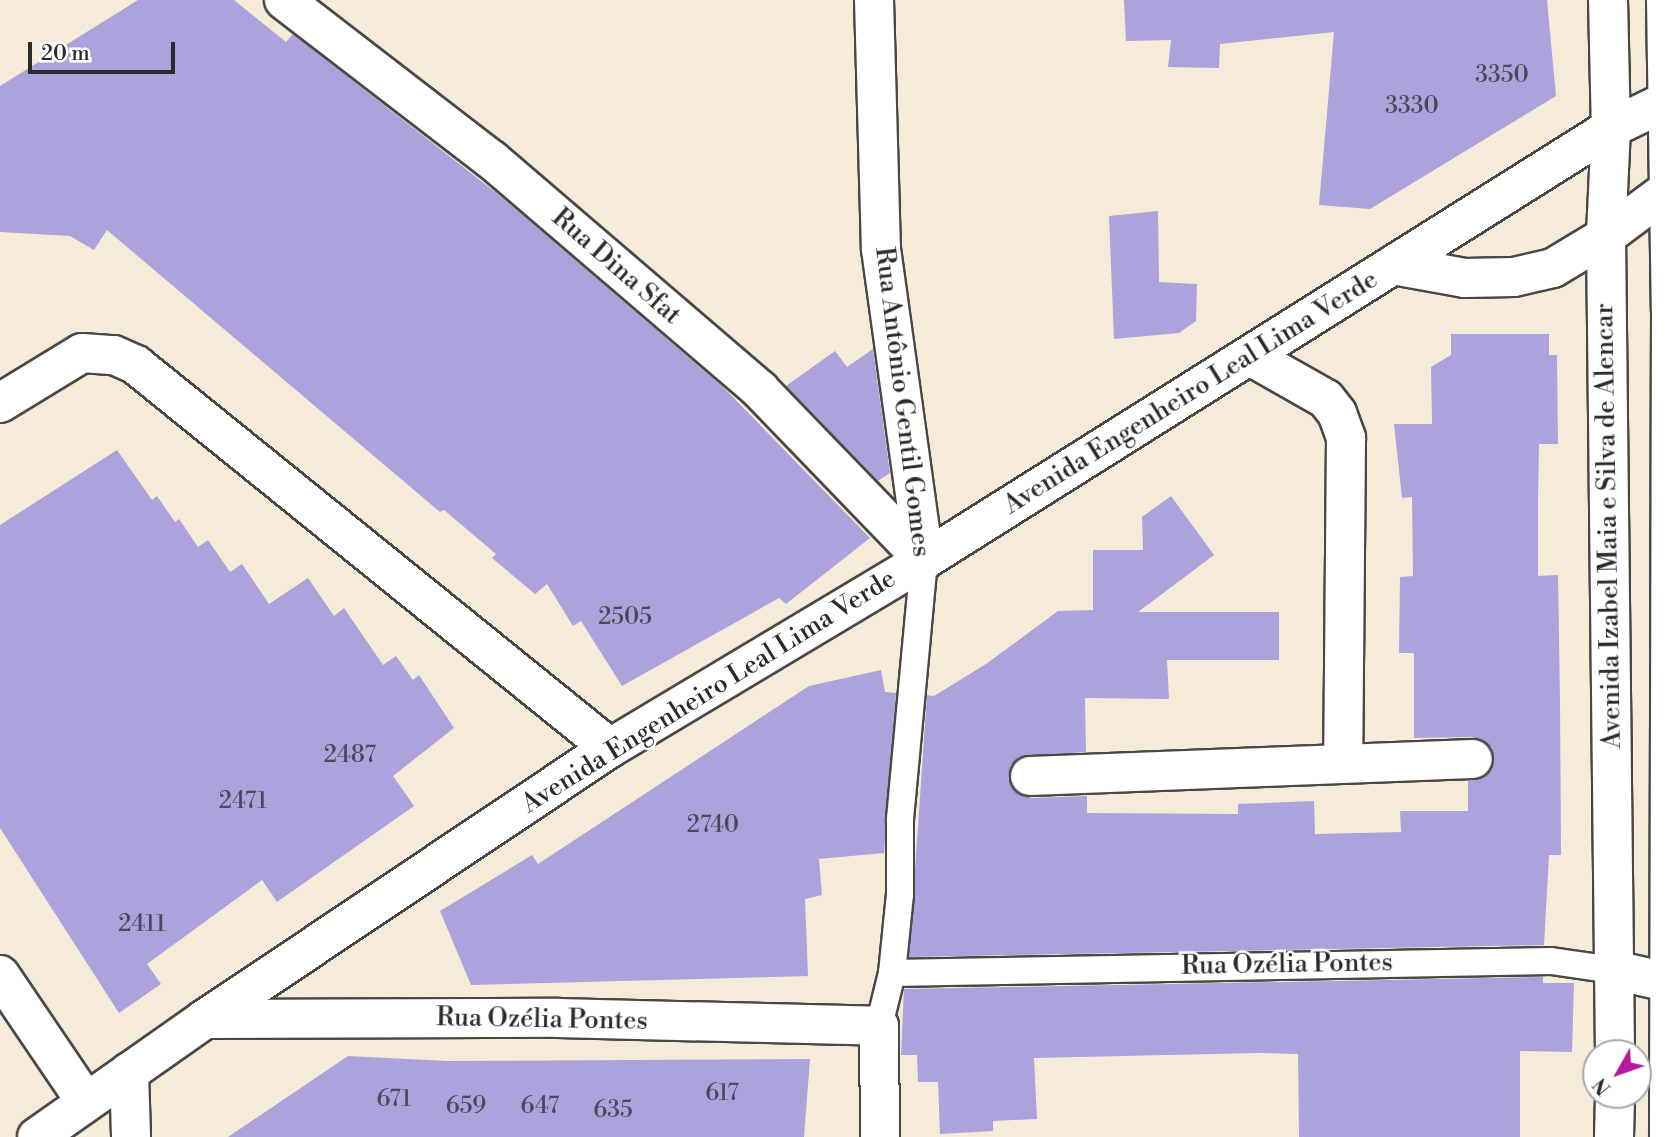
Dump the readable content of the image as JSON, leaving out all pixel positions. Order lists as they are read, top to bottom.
{
  "streets": {
    "street": [
      "Rua Dina Sfat",
      "Avenida Engenheiro Leal Lima Verde",
      "Rua Antônio Gentil Gomes",
      "Avenida Izabel Maia e Silva de Alencar",
      "Rua Ozélia Pontes"
    ]
  },
  "crossings": [
    ["Rua Dina Sfat", "Avenida Engenheiro Leal Lima Verde"],
    ["Rua Dina Sfat", "Rua Antônio Gentil Gomes"],
    ["Avenida Engenheiro Leal Lima Verde", "Rua Antônio Gentil Gomes"],
    ["Avenida Engenheiro Leal Lima Verde", "Avenida Izabel Maia e Silva de Alencar"],
    ["Avenida Engenheiro Leal Lima Verde", "Rua Ozélia Pontes"],
    ["Rua Antônio Gentil Gomes", "Rua Ozélia Pontes"],
    ["Avenida Izabel Maia e Silva de Alencar", "Rua Ozélia Pontes"]
  ],
  "house_numbers": [
    "3350",
    "3330",
    "2505",
    "2487",
    "2471",
    "2740",
    "2411",
    "617",
    "671",
    "659",
    "647",
    "635"
  ],
  "scale_bar": "20 m",
  "north": "bottom left"
}
